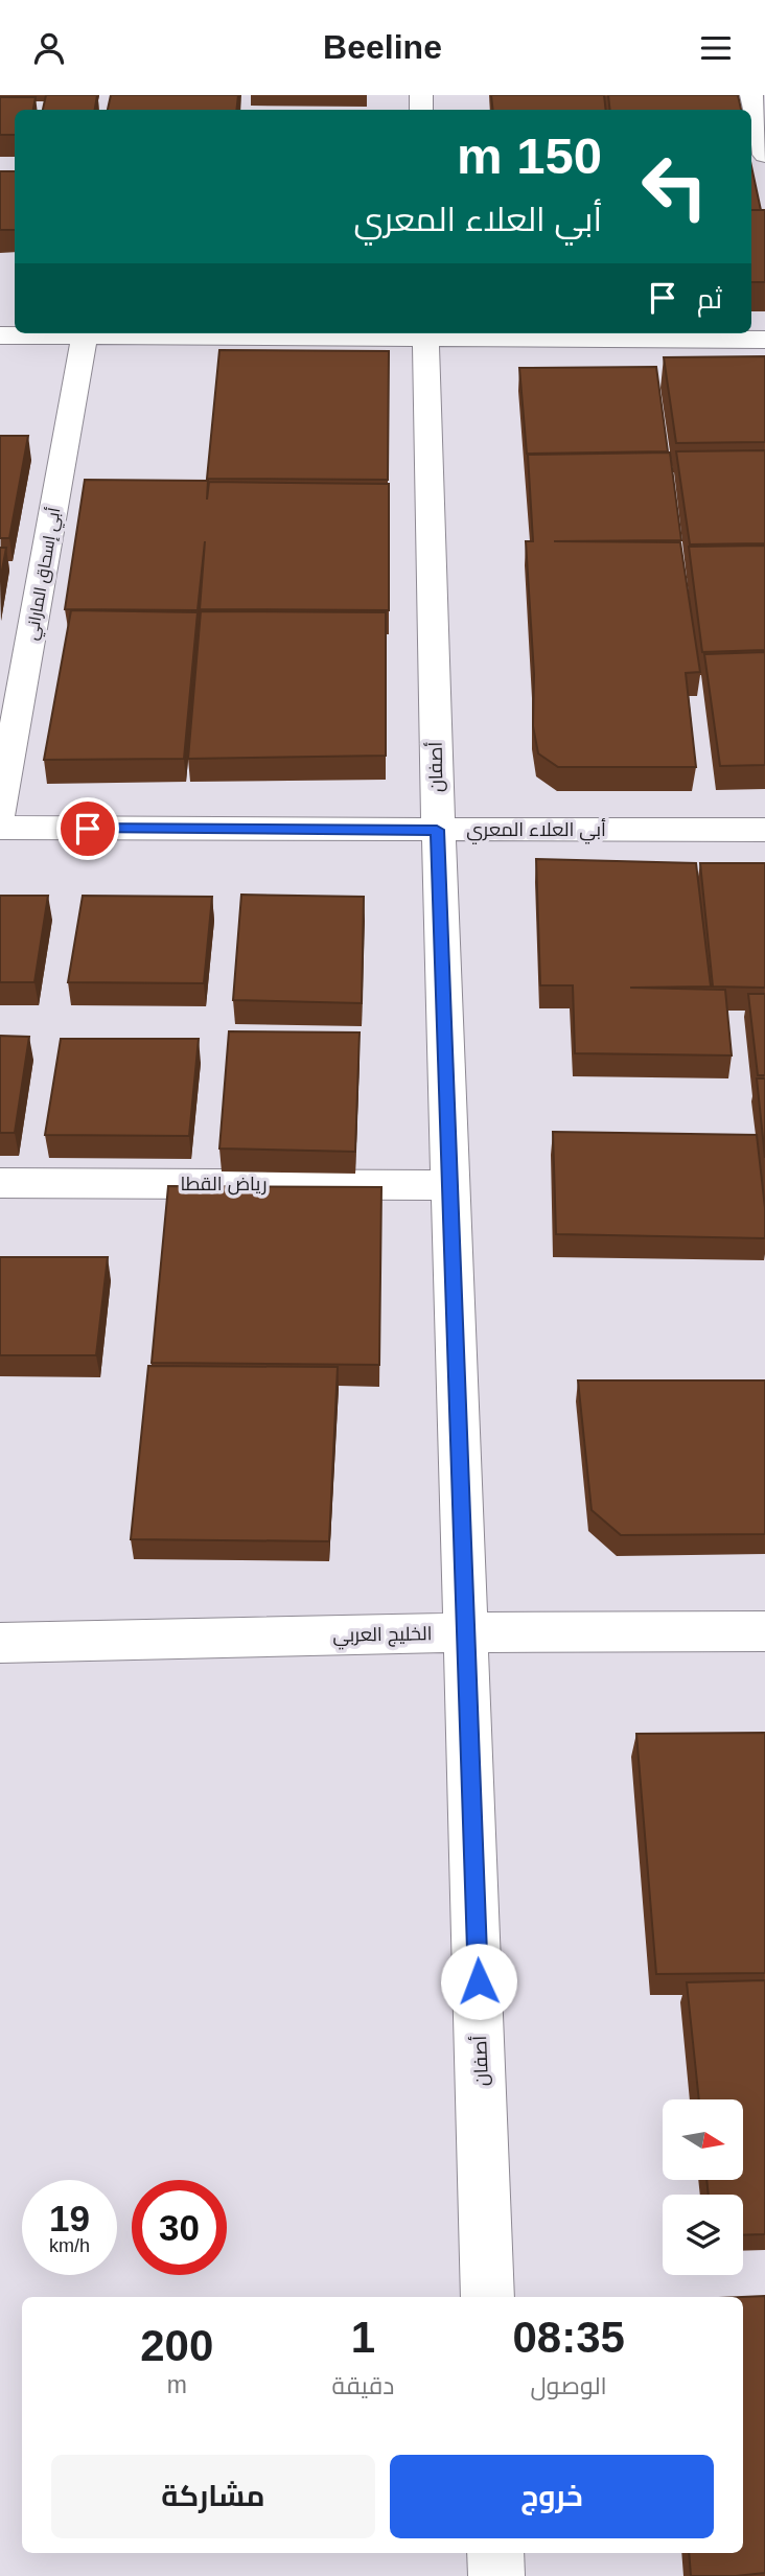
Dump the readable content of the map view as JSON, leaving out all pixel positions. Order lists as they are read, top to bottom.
{
  "streets": {
    "street": [
      "أبي إسحاق الماراني",
      "أصفان",
      "أبي العلاء المعري",
      "رياض القطا",
      "الخليج العربي"
    ]
  },
  "crossings": [
    ["أصفان", "أبي العلاء المعري"],
    ["أصفان", "رياض القطا"],
    ["أصفان", "الخليج العربي"]
  ],
  "north": "right",
  "page": {
    "header": "Beeline",
    "turn": ["150 m", "أبي العلاء المعري"],
    "then": "ثم",
    "speed": "19 km/h",
    "limit": "30",
    "eta": [
      "08:35",
      "الوصول",
      "1",
      "دقيقة",
      "200",
      "m"
    ],
    "buttons": ["خروج", "مشاركة"]
  }
}
